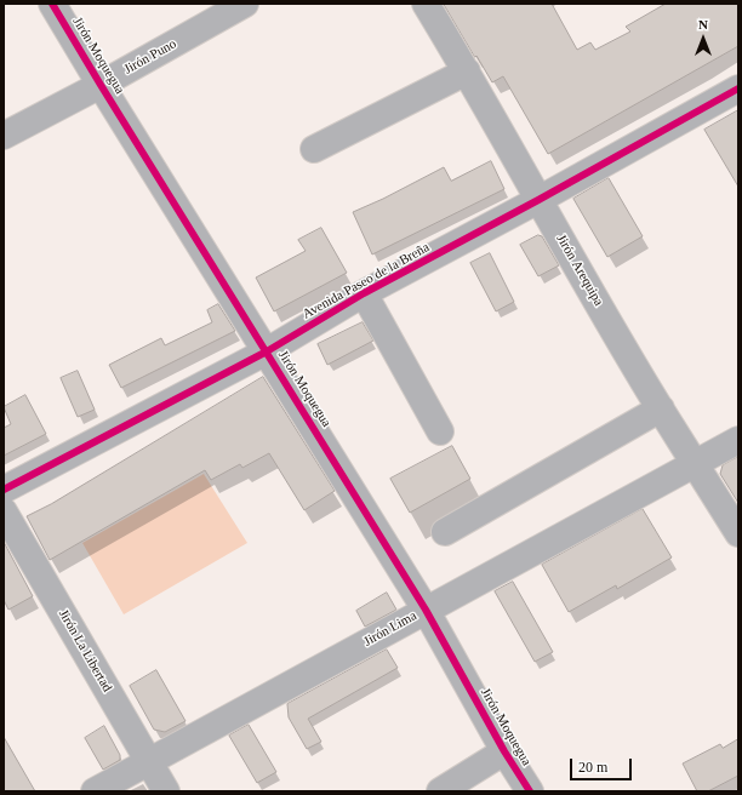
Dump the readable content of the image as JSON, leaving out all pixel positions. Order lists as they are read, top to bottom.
{
  "streets": {
    "street": [
      "Jirón Moquegua",
      "Jirón Puno",
      "Jirón Arequipa",
      "Avenida Paseo de la Breña",
      "Jirón Lima",
      "Jirón La Libertad"
    ]
  },
  "crossings": [
    ["Jirón Moquegua", "Jirón Puno"],
    ["Jirón Moquegua", "Avenida Paseo de la Breña"],
    ["Jirón Moquegua", "Jirón Lima"],
    ["Jirón Arequipa", "Avenida Paseo de la Breña"],
    ["Jirón Arequipa", "Jirón Lima"],
    ["Jirón Lima", "Jirón La Libertad"]
  ],
  "scale_bar": "20 m",
  "north": "top"
}
